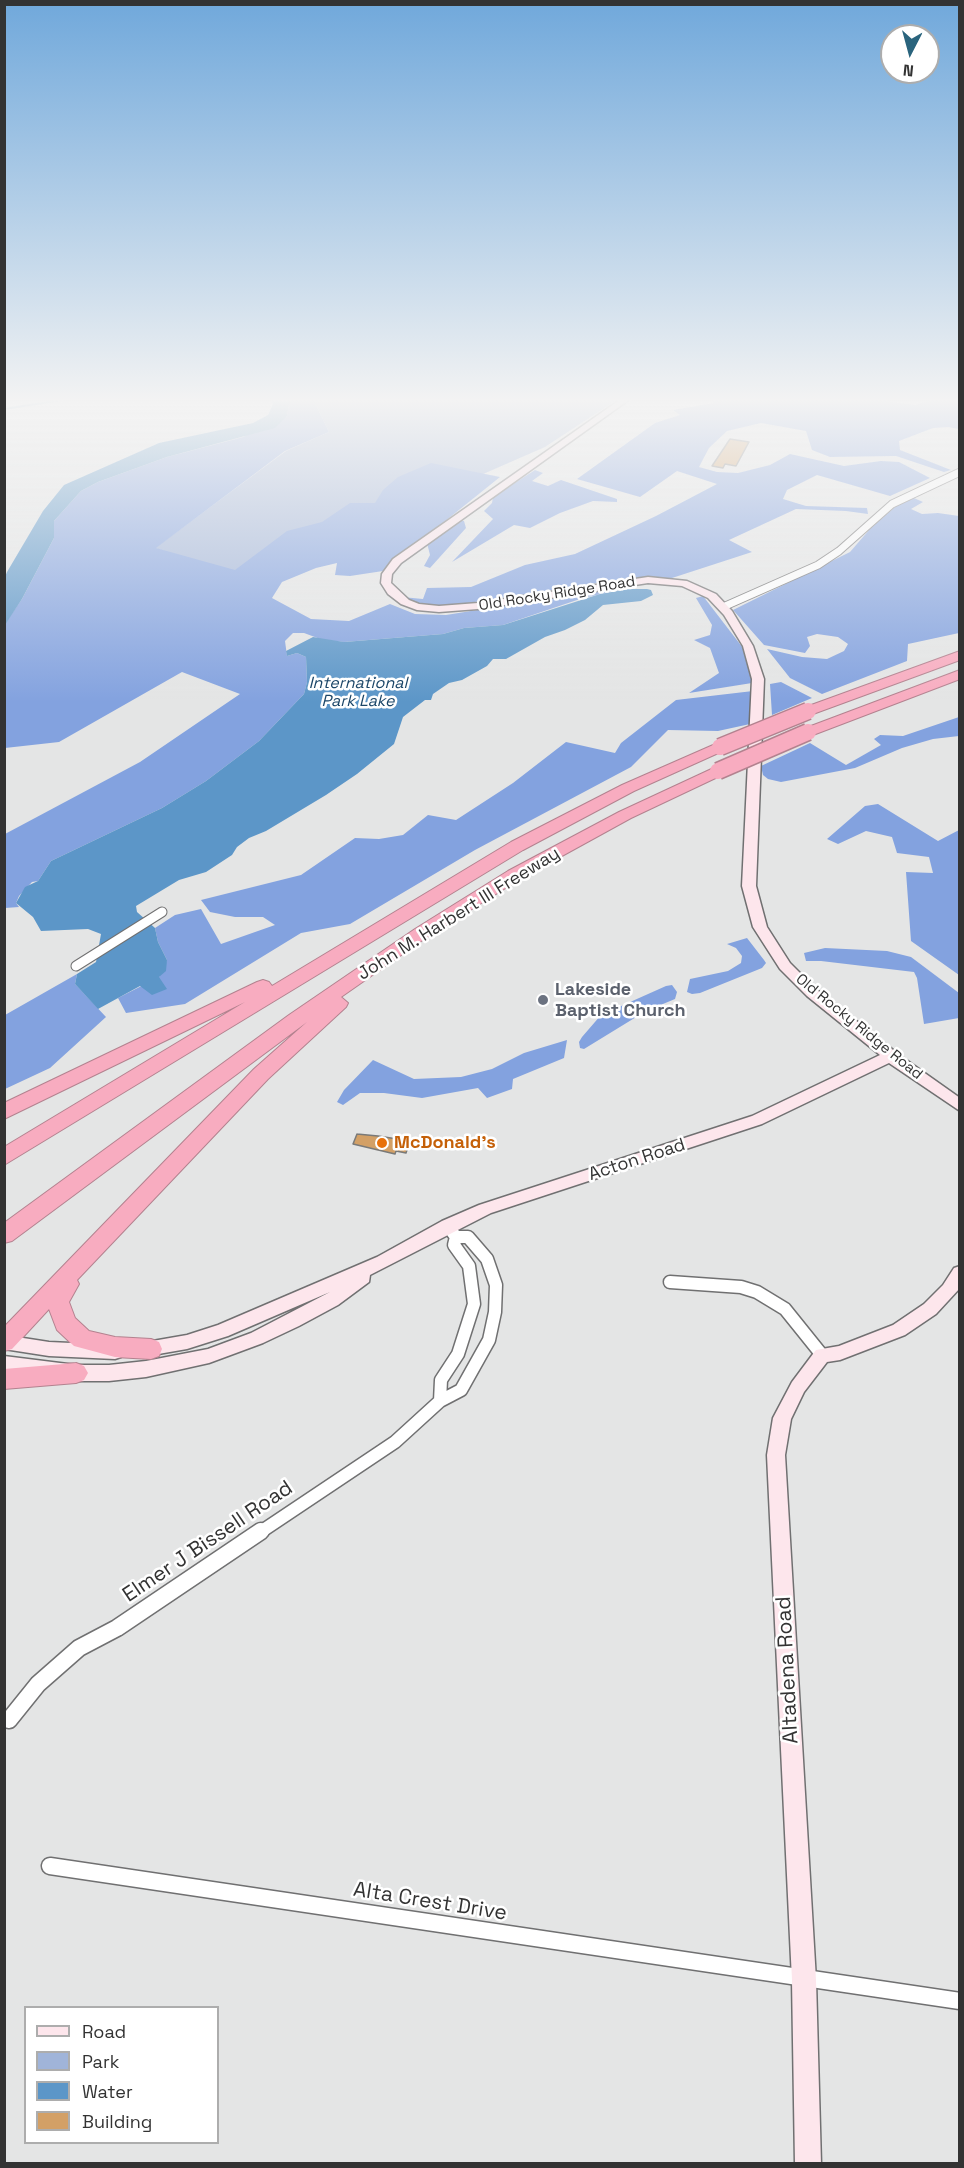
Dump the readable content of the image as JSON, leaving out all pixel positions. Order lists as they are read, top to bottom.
{
  "streets": {
    "highway": ["John M. Harbert III Freeway"],
    "street": [
      "Old Rocky Ridge Road",
      "Acton Road",
      "Elmer J Bissell Road",
      "Altadena Road",
      "Alta Crest Drive"
    ]
  },
  "crossings": [
    ["Old Rocky Ridge Road", "Acton Road"],
    ["Acton Road", "Elmer J Bissell Road"],
    ["Altadena Road", "Alta Crest Drive"]
  ],
  "water": ["International Park Lake"],
  "places": ["Lakeside Baptist Church", "McDonald's"],
  "legend": [
    "Road",
    "Park",
    "Water",
    "Building"
  ],
  "north": "bottom"
}
